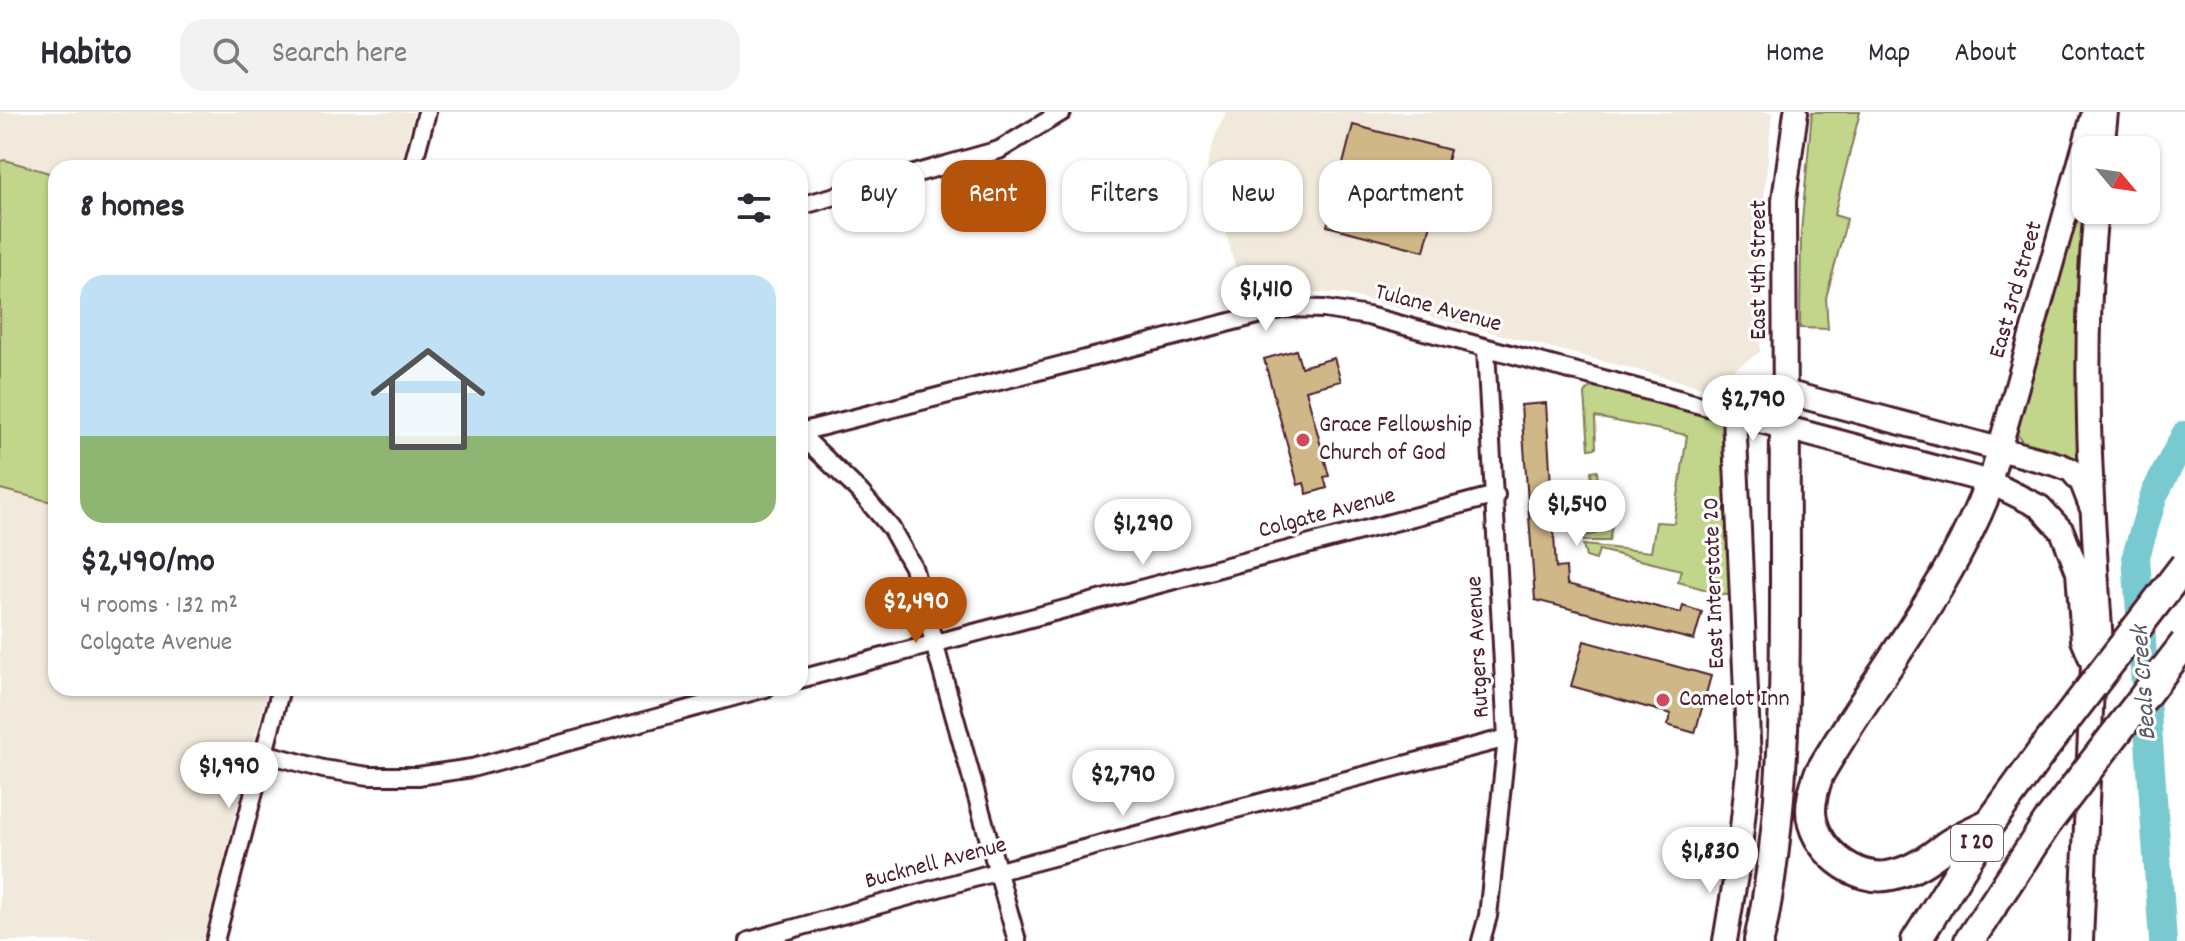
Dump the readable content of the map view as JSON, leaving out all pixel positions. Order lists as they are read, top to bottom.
{
  "streets": {
    "highway": ["I 20"],
    "main road": [
      "East 4th Street",
      "East 3rd Street",
      "Tulane Avenue",
      "East Interstate 20"
    ],
    "street": ["Colgate Avenue", "Rutgers Avenue", "Bucknell Avenue"]
  },
  "crossings": [
    ["East 4th Street", "Tulane Avenue"],
    ["East 3rd Street", "Tulane Avenue"],
    ["Tulane Avenue", "East Interstate 20"],
    ["Tulane Avenue", "Rutgers Avenue"],
    ["Colgate Avenue", "Rutgers Avenue"],
    ["Rutgers Avenue", "Bucknell Avenue"]
  ],
  "water": ["Beals Creek"],
  "places": ["Grace Fellowship Church of God", "Camelot Inn"],
  "north": "bottom right",
  "page": {
    "header": "Habito",
    "search": "Search here",
    "nav": [
      "Home",
      "Map",
      "About",
      "Contact"
    ],
    "chip": [
      "Buy",
      "Rent",
      "Filters",
      "New",
      "Apartment"
    ],
    "heading": "8 homes",
    "list": [
      {
        "name": "$2,490/mo",
        "note": "4 rooms · 132 m² · Colgate Avenue"
      }
    ],
    "price": [
      "$1,410",
      "$2,790",
      "$1,540",
      "$1,290",
      "$2,490",
      "$1,990",
      "$2,790",
      "$1,830"
    ]
  }
}
